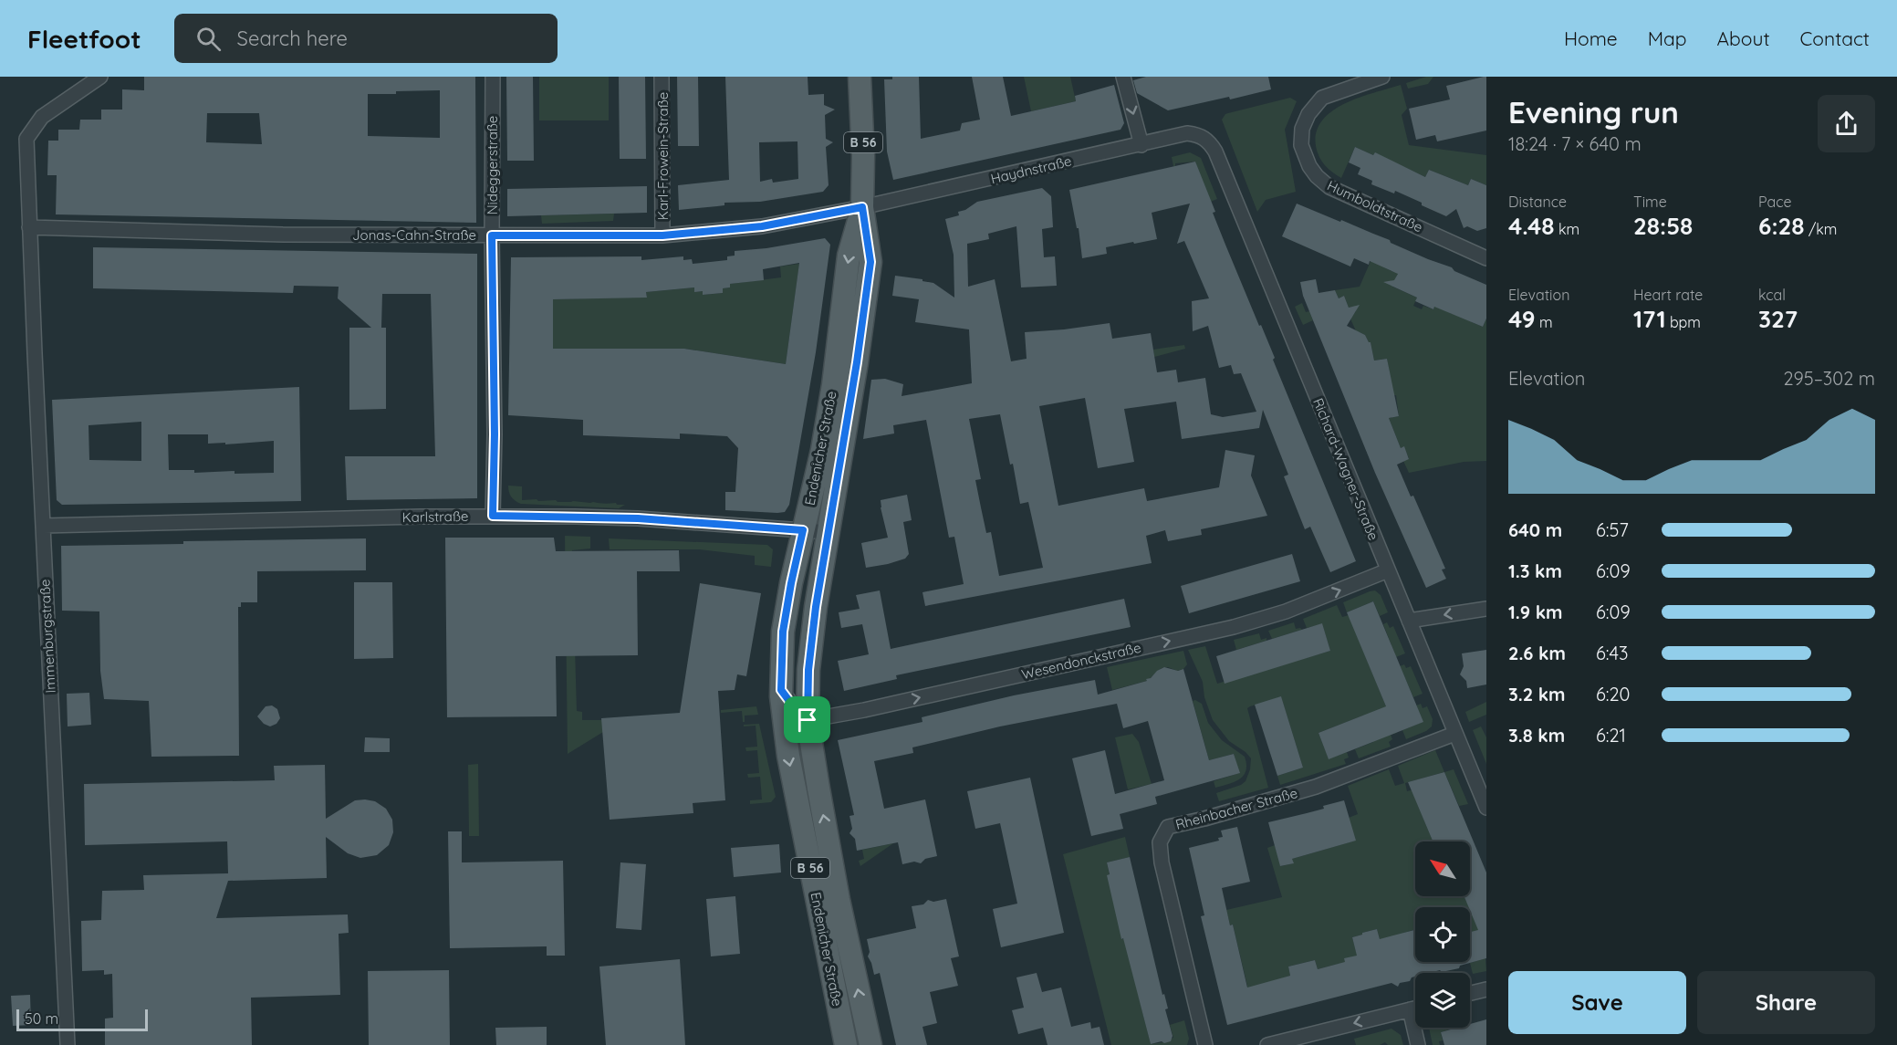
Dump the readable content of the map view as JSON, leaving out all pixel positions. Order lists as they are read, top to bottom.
{
  "streets": {
    "main road": ["B 56", "Endenicher Straße"],
    "street": [
      "Karl-Frowein-Straße",
      "Nideggerstraße",
      "Haydnstraße",
      "Humboldtstraße",
      "Jonas-Cahn-Straße",
      "Richard-Wagner-Straße",
      "Karlstraße",
      "Immenburgstraße",
      "Wesendonckstraße",
      "Rheinbacher Straße"
    ]
  },
  "crossings": [
    ["Karl-Frowein-Straße", "Jonas-Cahn-Straße"],
    ["Nideggerstraße", "Jonas-Cahn-Straße"],
    ["Nideggerstraße", "Karlstraße"],
    ["Haydnstraße", "Jonas-Cahn-Straße"],
    ["Haydnstraße", "Endenicher Straße"],
    ["Haydnstraße", "Richard-Wagner-Straße"],
    ["Jonas-Cahn-Straße", "Endenicher Straße"],
    ["Jonas-Cahn-Straße", "Immenburgstraße"],
    ["Endenicher Straße", "Karlstraße"],
    ["Endenicher Straße", "Wesendonckstraße"],
    ["Richard-Wagner-Straße", "Wesendonckstraße"],
    ["Richard-Wagner-Straße", "Rheinbacher Straße"],
    ["Karlstraße", "Immenburgstraße"]
  ],
  "one_way": ["Wesendonckstraße"],
  "scale_bar": "50 m",
  "north": "top left",
  "page": {
    "header": "Fleetfoot",
    "search": "Search here",
    "nav": [
      "Home",
      "Map",
      "About",
      "Contact"
    ],
    "heading": ["Evening run", "18:24 · 7 × 640 m"],
    "stats": [
      ["Distance", "4.48 km"],
      ["Time", "28:58"],
      ["Pace", "6:28 /km"],
      ["Elevation", "49 m"],
      ["Heart rate", "171 bpm"],
      ["kcal", "327"]
    ],
    "chart": ["Elevation", "295–302 m"],
    "list": [
      {
        "name": "640 m",
        "note": "6:57"
      },
      {
        "name": "1.3 km",
        "note": "6:09"
      },
      {
        "name": "1.9 km",
        "note": "6:09"
      },
      {
        "name": "2.6 km",
        "note": "6:43"
      },
      {
        "name": "3.2 km",
        "note": "6:20"
      },
      {
        "name": "3.8 km",
        "note": "6:21"
      }
    ],
    "buttons": ["Save", "Share"],
    "scale": "50 m"
  }
}
